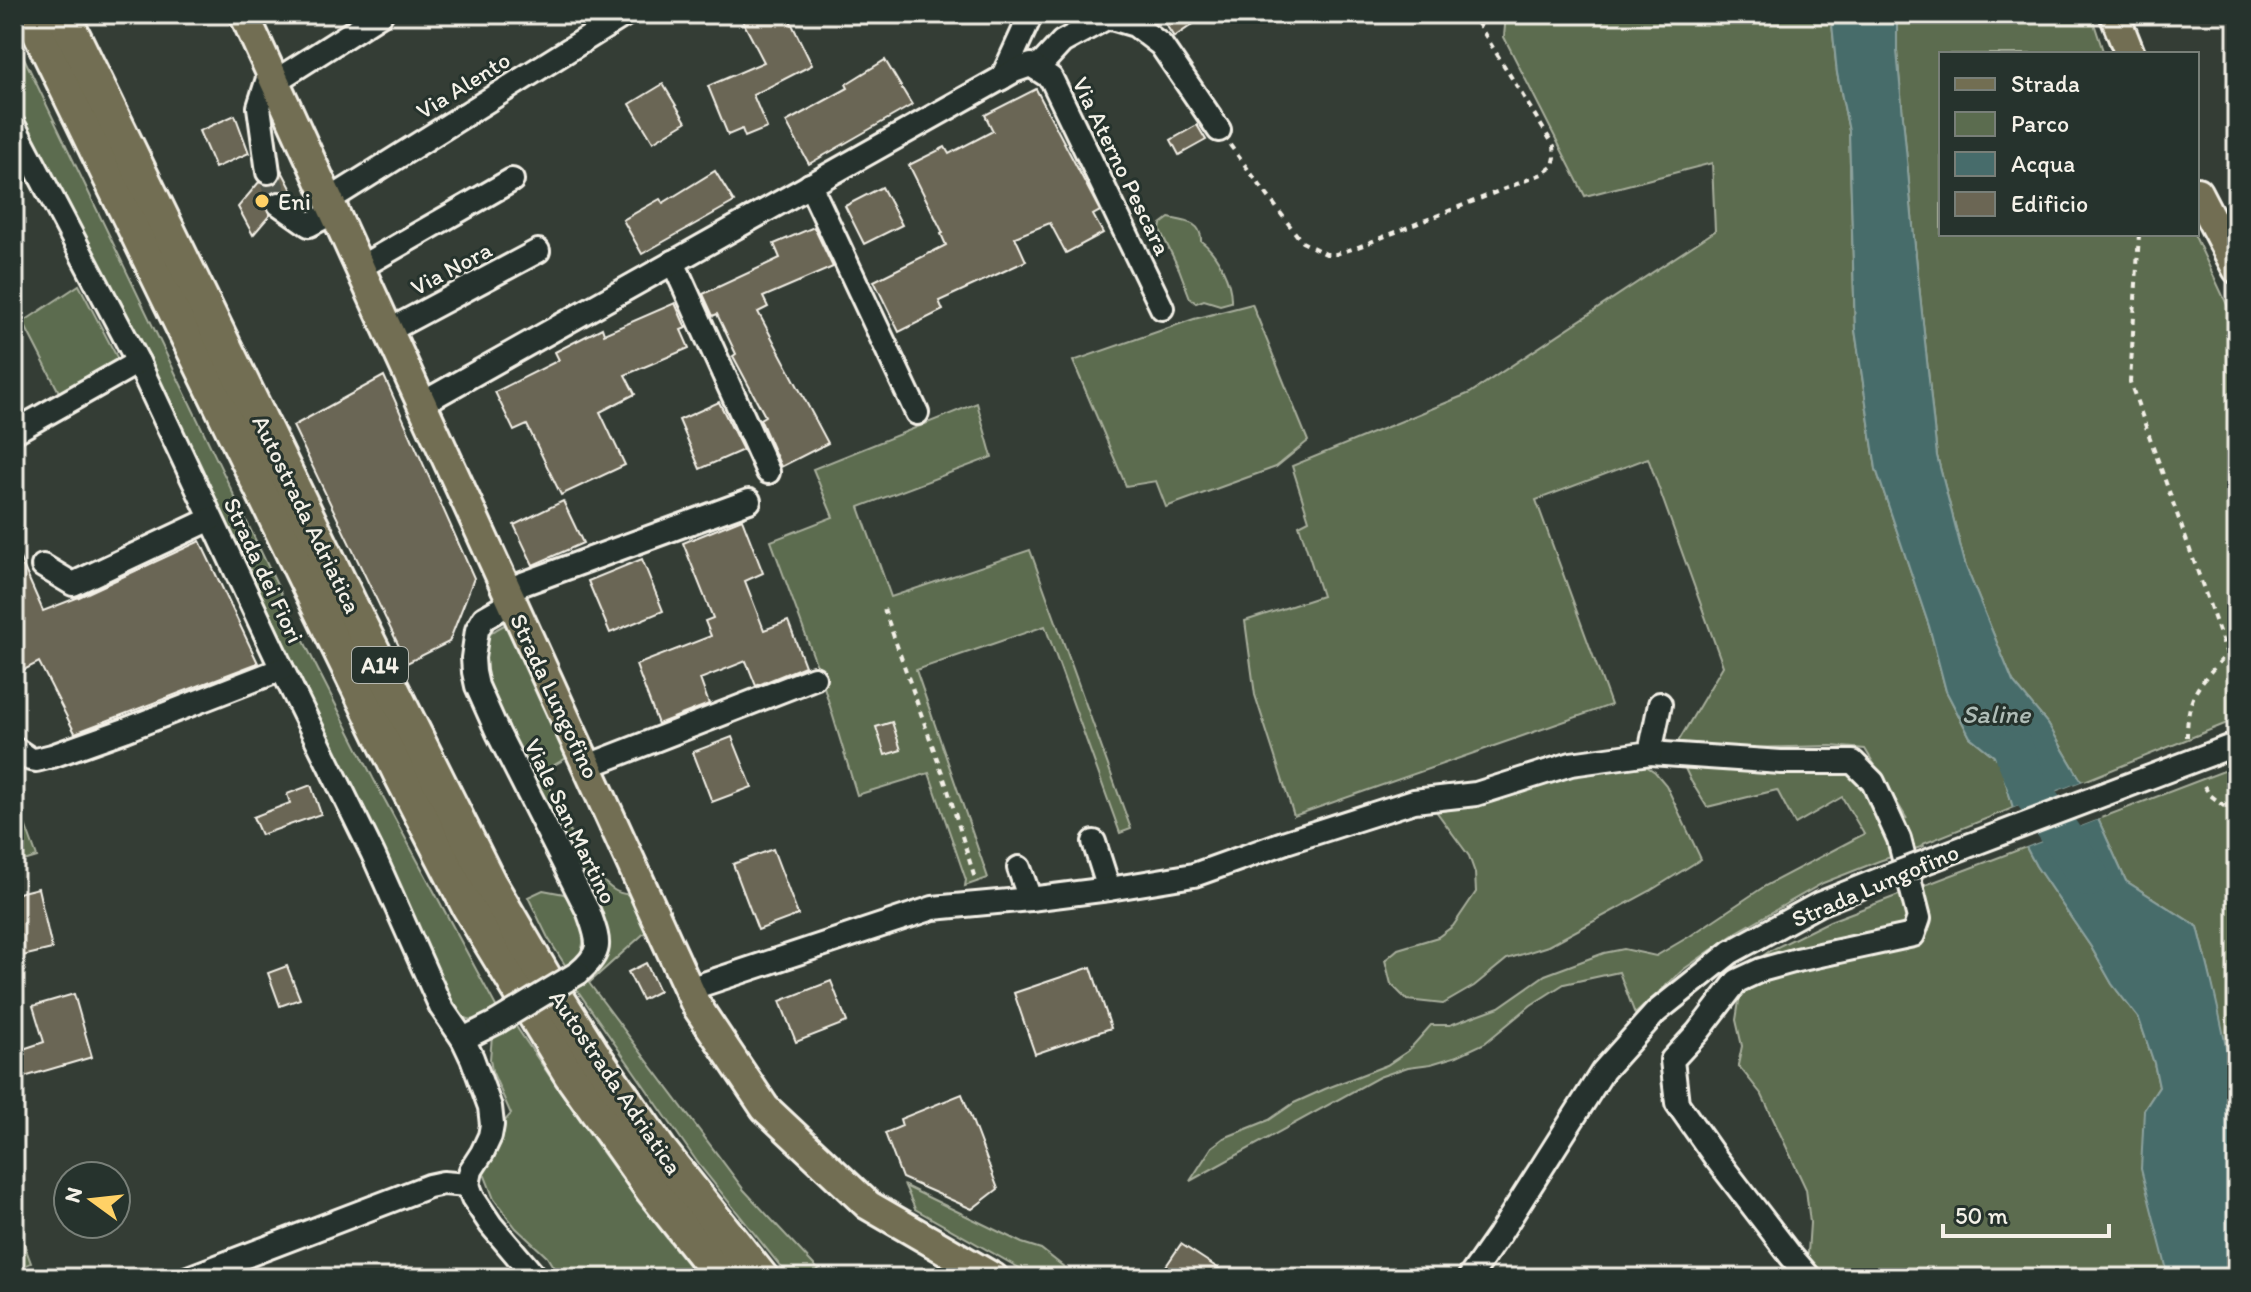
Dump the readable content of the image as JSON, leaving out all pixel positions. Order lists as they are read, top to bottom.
{
  "streets": {
    "highway": ["Autostrada Adriatica", "A14"],
    "main road": ["Strada Lungofino"],
    "street": [
      "Via Alento",
      "Via Aterno Pescara",
      "Via Nora",
      "Strada dei Fiori",
      "Viale San Martino"
    ]
  },
  "crossings": [
    ["Via Alento", "Strada Lungofino"],
    ["Via Aterno Pescara", "Strada Lungofino"],
    ["Via Nora", "Strada Lungofino"],
    ["Strada dei Fiori", "Viale San Martino"],
    ["Strada Lungofino", "Viale San Martino"]
  ],
  "water": ["Saline"],
  "places": ["Eni"],
  "legend": [
    "Strada",
    "Parco",
    "Acqua",
    "Edificio"
  ],
  "scale_bar": "50 m",
  "north": "left"
}
